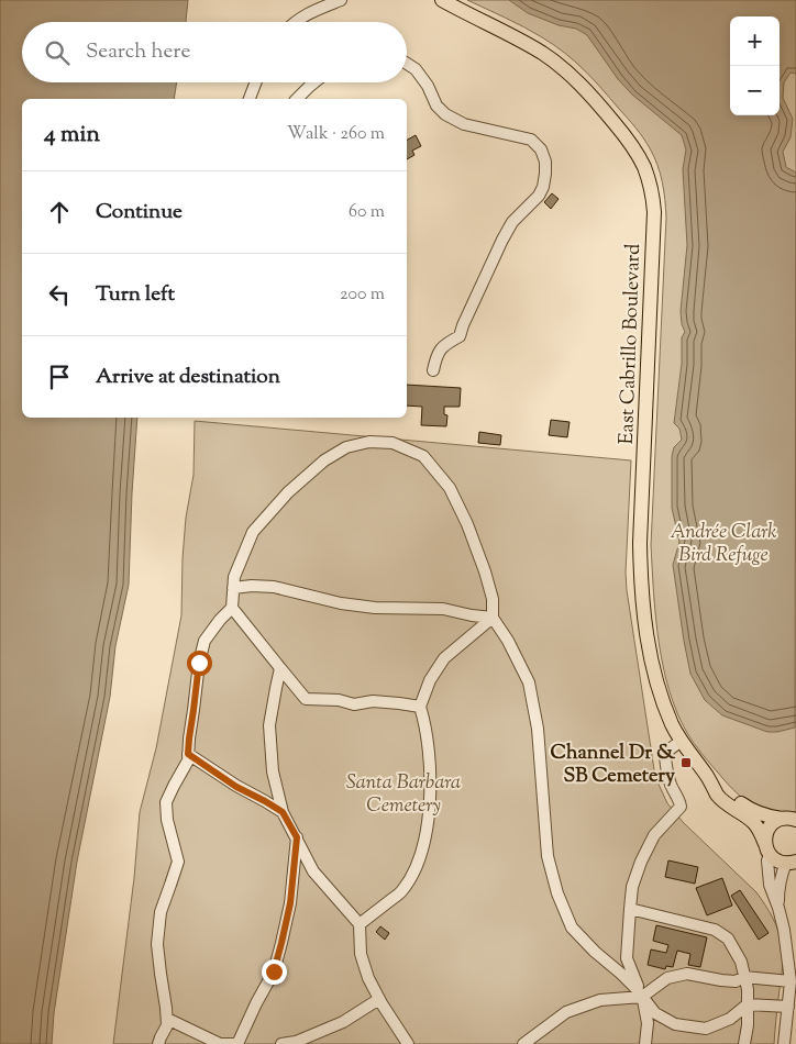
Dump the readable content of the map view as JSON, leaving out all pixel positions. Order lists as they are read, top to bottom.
{
  "streets": {
    "main road": ["East Cabrillo Boulevard"]
  },
  "parks": ["Andrée Clark Bird Refuge", "Santa Barbara Cemetery"],
  "places": {
    "transit": ["Channel Dr & SB Cemetery"]
  },
  "page": {
    "map_buttons": ["+", "−"],
    "search": "Search here",
    "heading": ["4 min", "Walk · 260 m"],
    "list": [
      ["Continue", "60 m"],
      ["Turn left", "200 m"],
      "Arrive at destination"
    ]
  }
}
